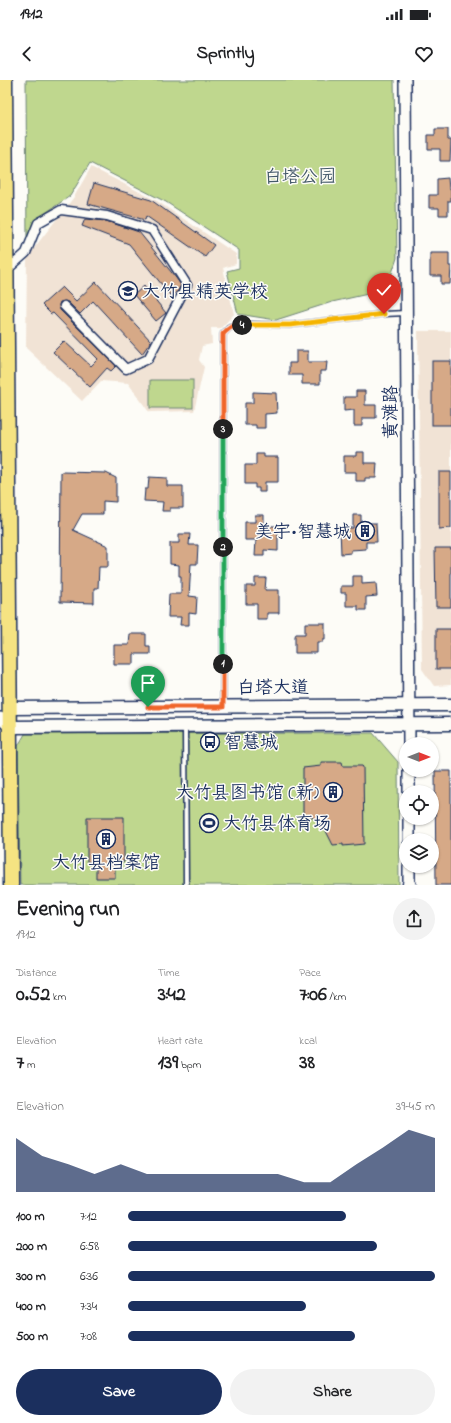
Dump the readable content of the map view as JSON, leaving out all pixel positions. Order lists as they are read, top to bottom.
{
  "streets": {
    "main road": ["白塔大道"],
    "street": ["黄滩路"]
  },
  "crossings": [
    ["黄滩路", "白塔大道"]
  ],
  "parks": ["白塔公园"],
  "places": {
    "school or university": ["大竹县精英学校"],
    "building": ["美宇•智慧城", "大竹县图书馆 (新)", "大竹县档案馆"],
    "bus stop": ["智慧城"],
    "sports": ["大竹县体育场"]
  },
  "north": "right",
  "page": {
    "status": "19:12",
    "header": "Sprintly",
    "pins": [
      "4",
      "3",
      "2",
      "1"
    ],
    "heading": ["Evening run", "19:12"],
    "stats": [
      ["Distance", "0.52 km"],
      ["Time", "3:42"],
      ["Pace", "7:06 /km"],
      ["Elevation", "7 m"],
      ["Heart rate", "139 bpm"],
      ["kcal", "38"]
    ],
    "chart": ["Elevation", "39–45 m"],
    "list": [
      {
        "name": "100 m",
        "note": "7:12"
      },
      {
        "name": "200 m",
        "note": "6:58"
      },
      {
        "name": "300 m",
        "note": "6:36"
      },
      {
        "name": "400 m",
        "note": "7:34"
      },
      {
        "name": "500 m",
        "note": "7:08"
      }
    ],
    "buttons": ["Save", "Share"]
  }
}
